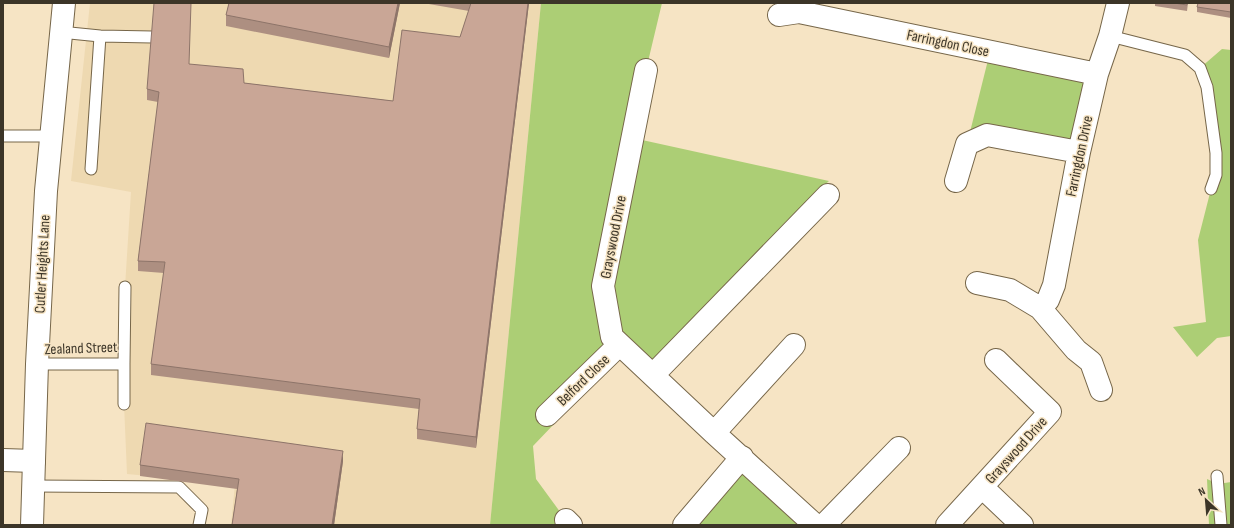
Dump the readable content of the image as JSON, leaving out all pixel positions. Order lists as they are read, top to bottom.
{
  "streets": {
    "street": [
      "Farringdon Close",
      "Farringdon Drive",
      "Grayswood Drive",
      "Cutler Heights Lane",
      "Belford Close"
    ],
    "lane": ["Zealand Street"]
  },
  "crossings": [
    ["Farringdon Close", "Farringdon Drive"],
    ["Grayswood Drive", "Belford Close"],
    ["Cutler Heights Lane", "Zealand Street"]
  ],
  "north": "top left"
}
